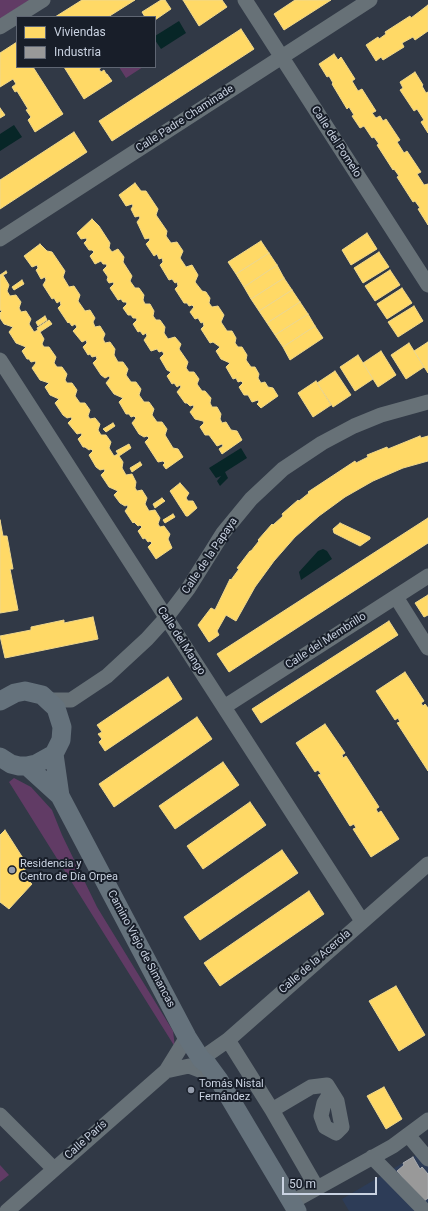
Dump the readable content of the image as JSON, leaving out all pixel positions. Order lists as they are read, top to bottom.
{
  "streets": {
    "main road": ["Camino Viejo de Simancas"],
    "street": [
      "Calle Padre Chaminade",
      "Calle del Pomelo",
      "Calle de la Papaya",
      "Calle del Mango",
      "Calle del Membrillo",
      "Calle de la Acerola",
      "Calle París"
    ]
  },
  "crossings": [
    ["Calle Padre Chaminade", "Calle del Pomelo"],
    ["Calle de la Papaya", "Calle del Mango"],
    ["Calle del Mango", "Calle del Membrillo"],
    ["Calle del Mango", "Calle de la Acerola"],
    ["Camino Viejo de Simancas", "Calle de la Acerola"],
    ["Camino Viejo de Simancas", "Calle París"],
    ["Calle de la Acerola", "Calle París"]
  ],
  "places": ["Residencia y Centro de Día Orpea", "Tomás Nistal Fernández"],
  "legend": ["Viviendas", "Industria"],
  "scale_bar": "50 m"
}
